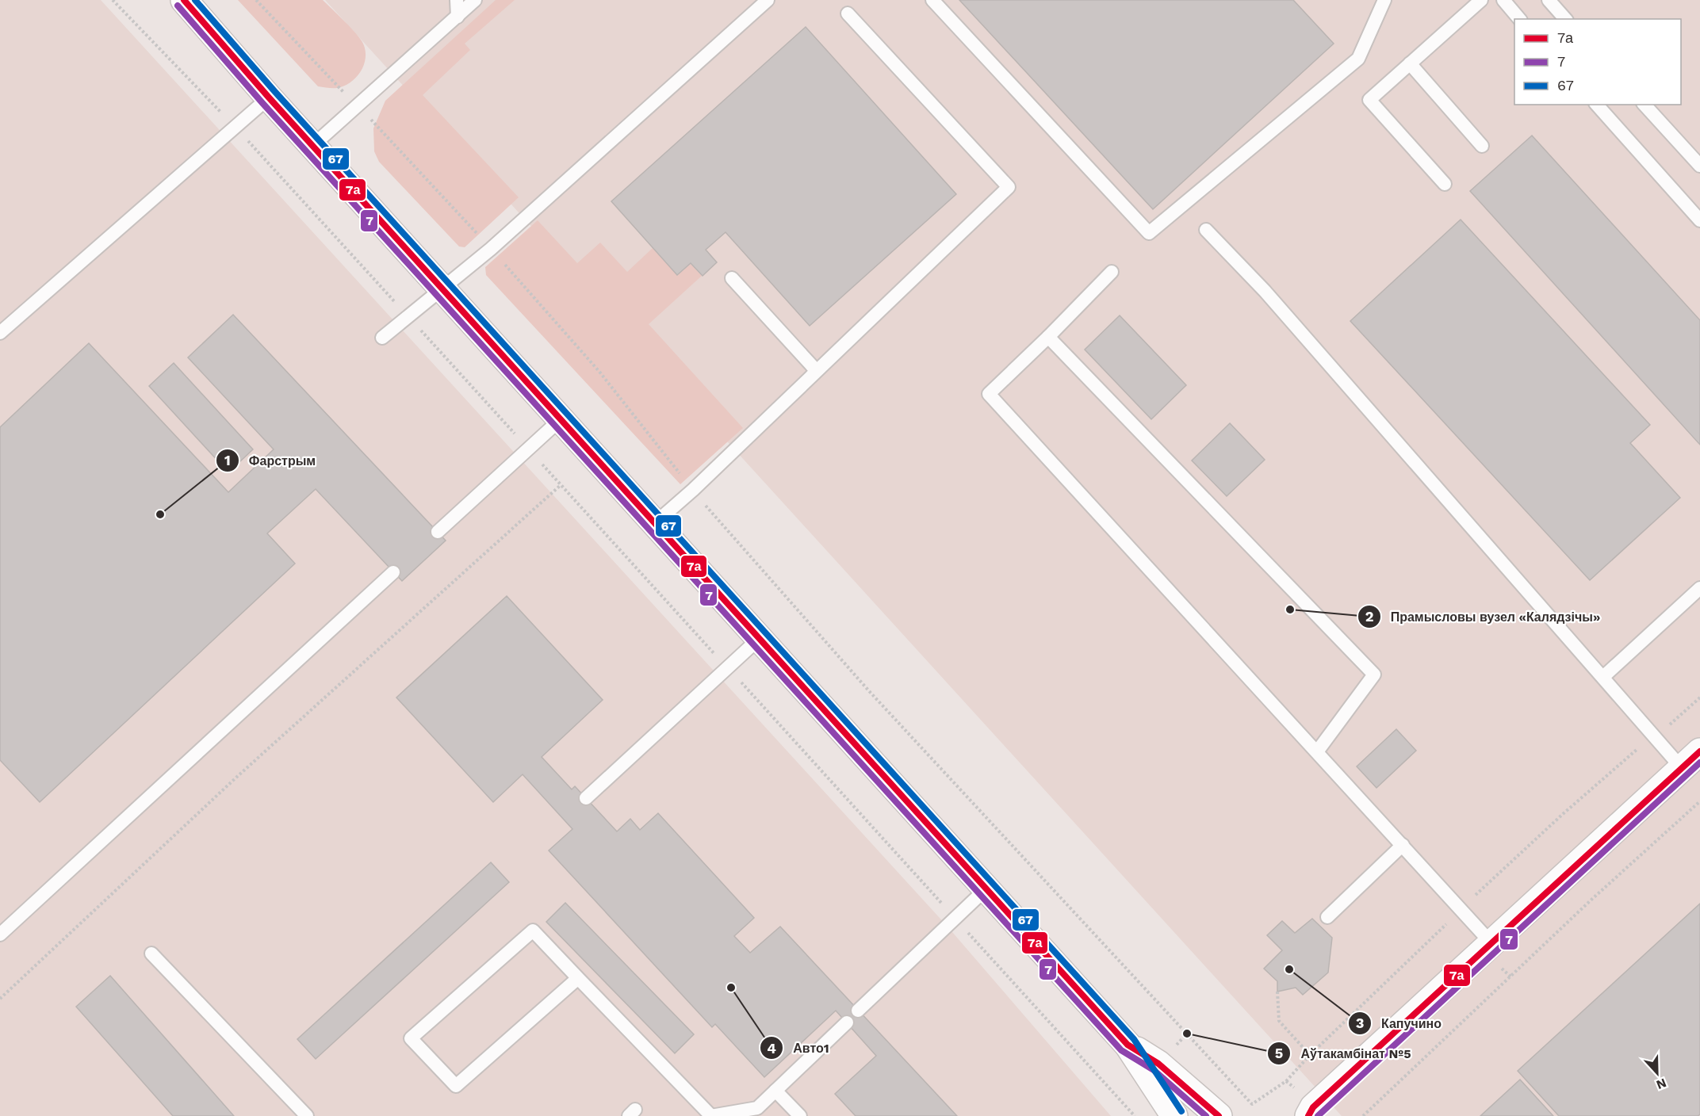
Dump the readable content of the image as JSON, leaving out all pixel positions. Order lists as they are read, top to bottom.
{
  "places": [
    "Фарстрым",
    "Прамысловы вузел «Калядзічы»",
    "Капучино",
    "Авто1",
    "Аўтакамбінат №5"
  ],
  "lines": ["transit line 7а", "transit line 67", "transit line 7"],
  "legend": ["7а", "7", "67"],
  "north": "bottom"
}
